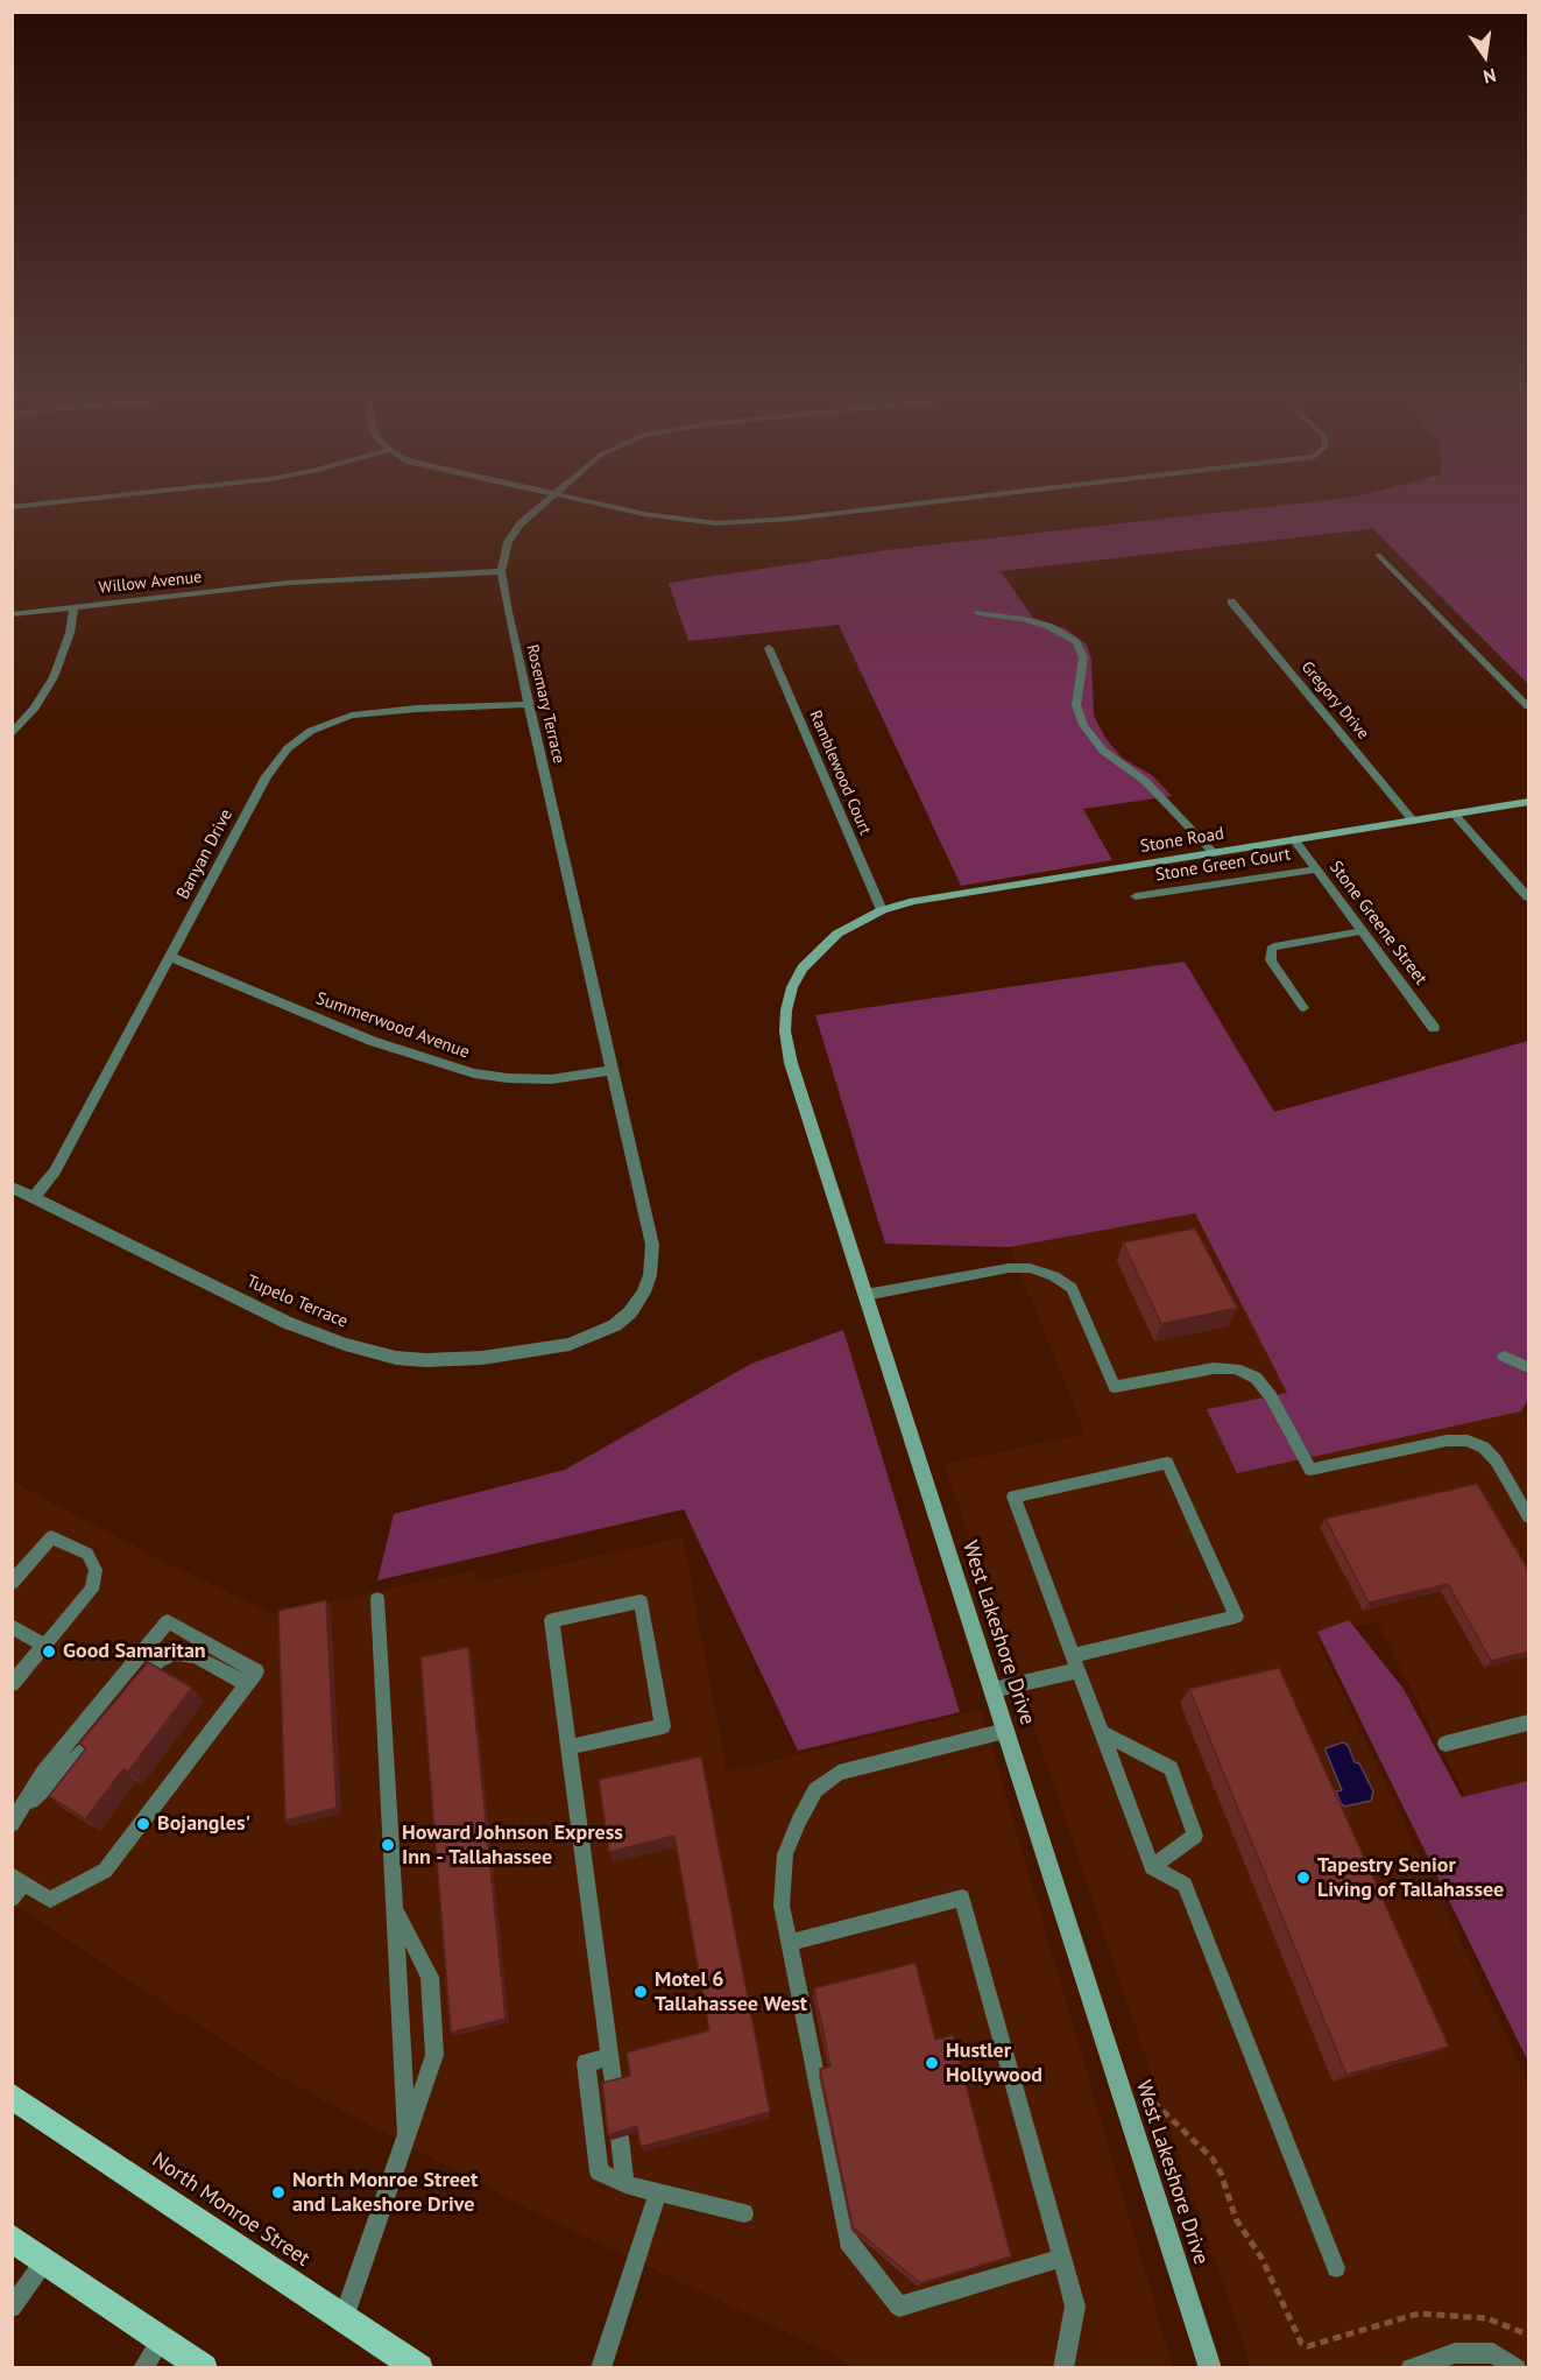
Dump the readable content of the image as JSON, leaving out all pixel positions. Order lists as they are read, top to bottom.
{
  "streets": {
    "main road": ["North Monroe Street"],
    "street": [
      "Willow Avenue",
      "Gregory Drive",
      "Rosemary Terrace",
      "Ramblewood Court",
      "Stone Road",
      "Banyan Drive",
      "Stone Green Court",
      "Stone Greene Street",
      "Summerwood Avenue",
      "Tupelo Terrace",
      "West Lakeshore Drive"
    ]
  },
  "crossings": [
    ["Willow Avenue", "Rosemary Terrace"],
    ["Gregory Drive", "Stone Road"],
    ["Rosemary Terrace", "Banyan Drive"],
    ["Rosemary Terrace", "Summerwood Avenue"],
    ["Rosemary Terrace", "Tupelo Terrace"],
    ["Ramblewood Court", "Stone Road"],
    ["Stone Road", "Stone Greene Street"],
    ["Stone Road", "West Lakeshore Drive"],
    ["Banyan Drive", "Summerwood Avenue"],
    ["Banyan Drive", "Tupelo Terrace"],
    ["Stone Green Court", "Stone Greene Street"]
  ],
  "places": [
    "Good Samaritan",
    "Bojangles'",
    "Howard Johnson Express Inn - Tallahassee",
    "Tapestry Senior Living of Tallahassee",
    "Motel 6 Tallahassee West",
    "Hustler Hollywood",
    "North Monroe Street and Lakeshore Drive"
  ],
  "north": "bottom"
}
